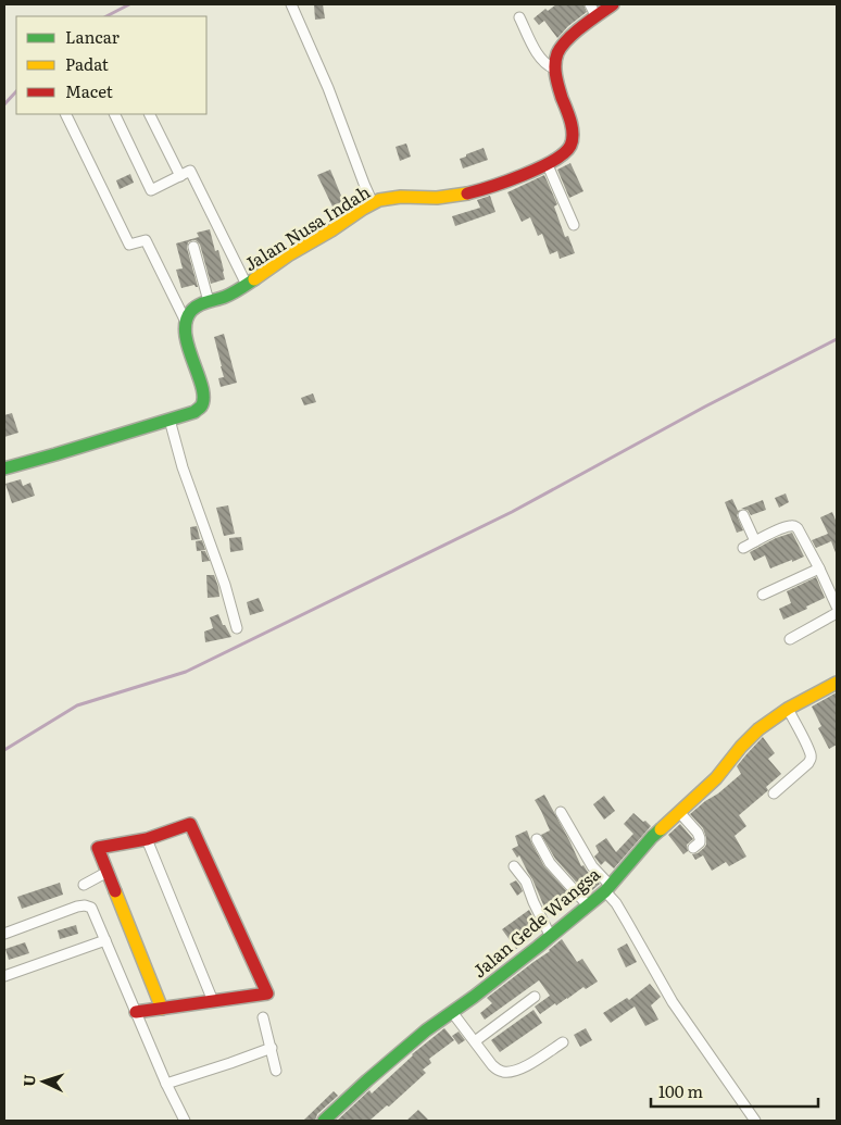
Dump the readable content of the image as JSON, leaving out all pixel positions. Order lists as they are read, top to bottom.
{
  "streets": {
    "street": ["Jalan Nusa Indah", "Jalan Gede Wangsa"]
  },
  "legend": ["Lancar", "Padat", "Macet"],
  "scale_bar": "100 m",
  "north": "left"
}
